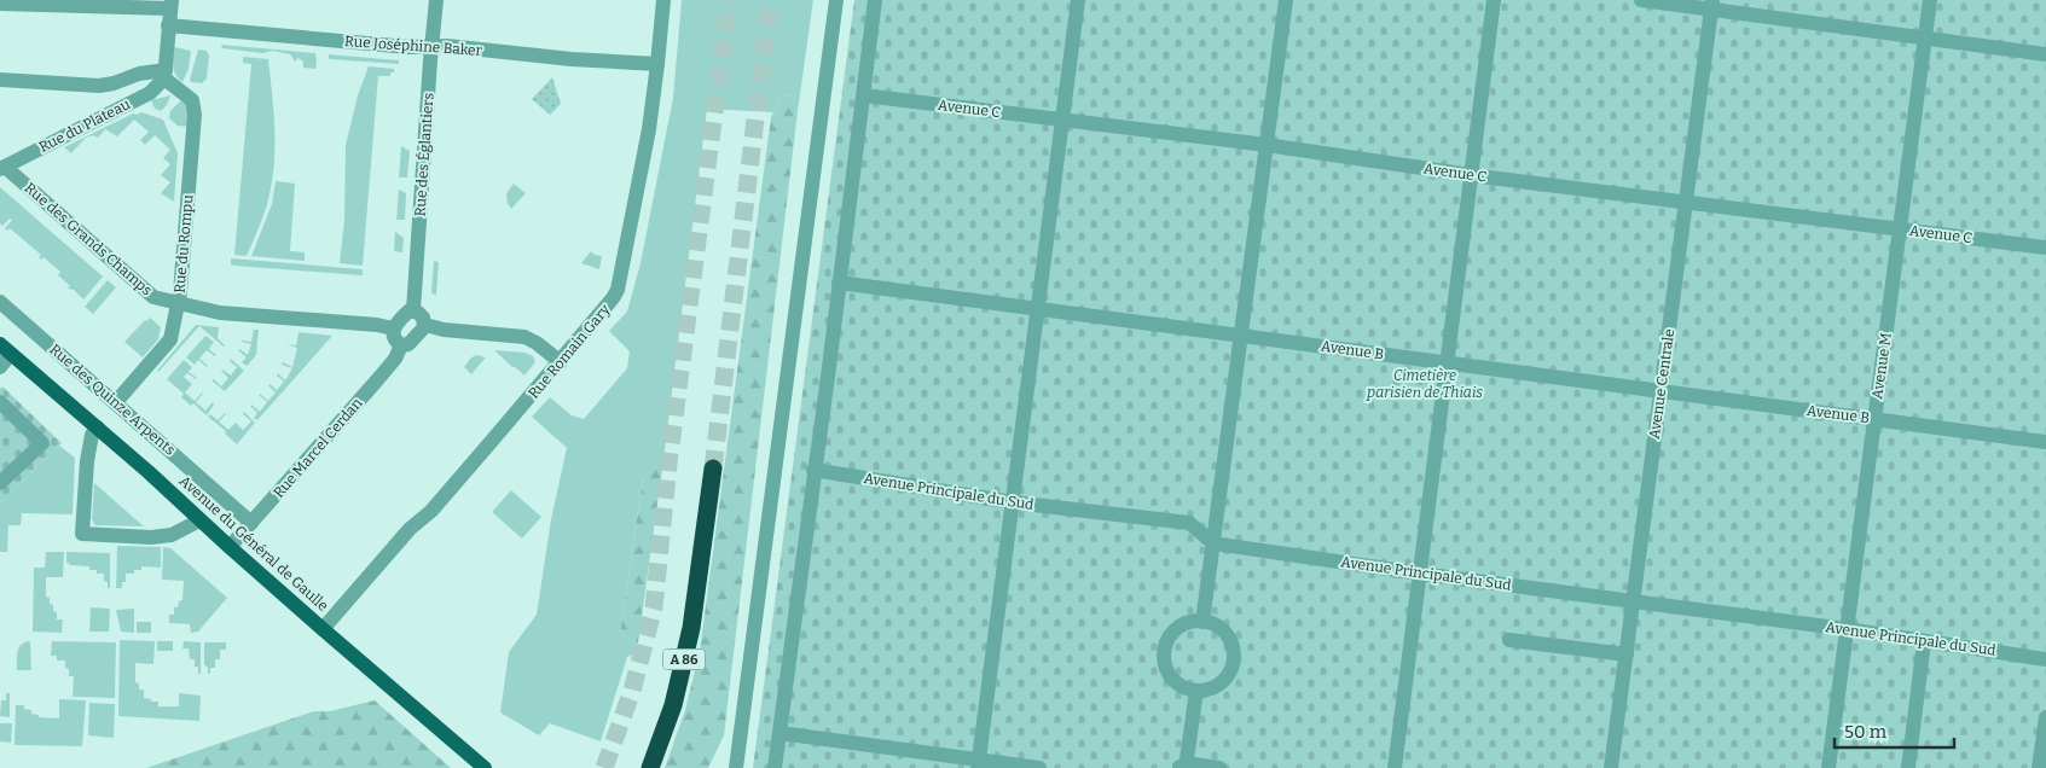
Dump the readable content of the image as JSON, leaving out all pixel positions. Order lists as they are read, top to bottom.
{
  "streets": {
    "highway": ["A 86"],
    "main road": ["Avenue du Général de Gaulle"],
    "street": [
      "Rue Joséphine Baker",
      "Avenue C",
      "Rue du Plateau",
      "Rue des Églantiers",
      "Rue des Grands Champs",
      "Rue du Rompu",
      "Avenue B",
      "Rue Romain Gary",
      "Avenue M",
      "Avenue Centrale",
      "Rue des Quinze Arpents",
      "Rue Marcel Cerdan",
      "Avenue Principale du Sud"
    ]
  },
  "crossings": [
    ["Rue Joséphine Baker", "Rue des Églantiers"],
    ["Rue Joséphine Baker", "Rue Romain Gary"],
    ["Avenue C", "Avenue M"],
    ["Avenue C", "Avenue Centrale"],
    ["Rue du Plateau", "Rue des Grands Champs"],
    ["Rue du Plateau", "Rue du Rompu"],
    ["Rue des Églantiers", "Rue des Grands Champs"],
    ["Rue des Églantiers", "Rue Marcel Cerdan"],
    ["Rue des Grands Champs", "Rue du Rompu"],
    ["Rue des Grands Champs", "Rue Marcel Cerdan"],
    ["Rue du Rompu", "Rue des Quinze Arpents"],
    ["Avenue B", "Avenue M"],
    ["Avenue B", "Avenue Centrale"],
    ["Rue Romain Gary", "Avenue du Général de Gaulle"],
    ["Avenue M", "Avenue Principale du Sud"],
    ["Avenue Centrale", "Avenue Principale du Sud"],
    ["Rue des Quinze Arpents", "Rue Marcel Cerdan"],
    ["Rue Marcel Cerdan", "Avenue du Général de Gaulle"]
  ],
  "parks": ["Cimetière parisien de Thiais"],
  "scale_bar": "50 m"
}
